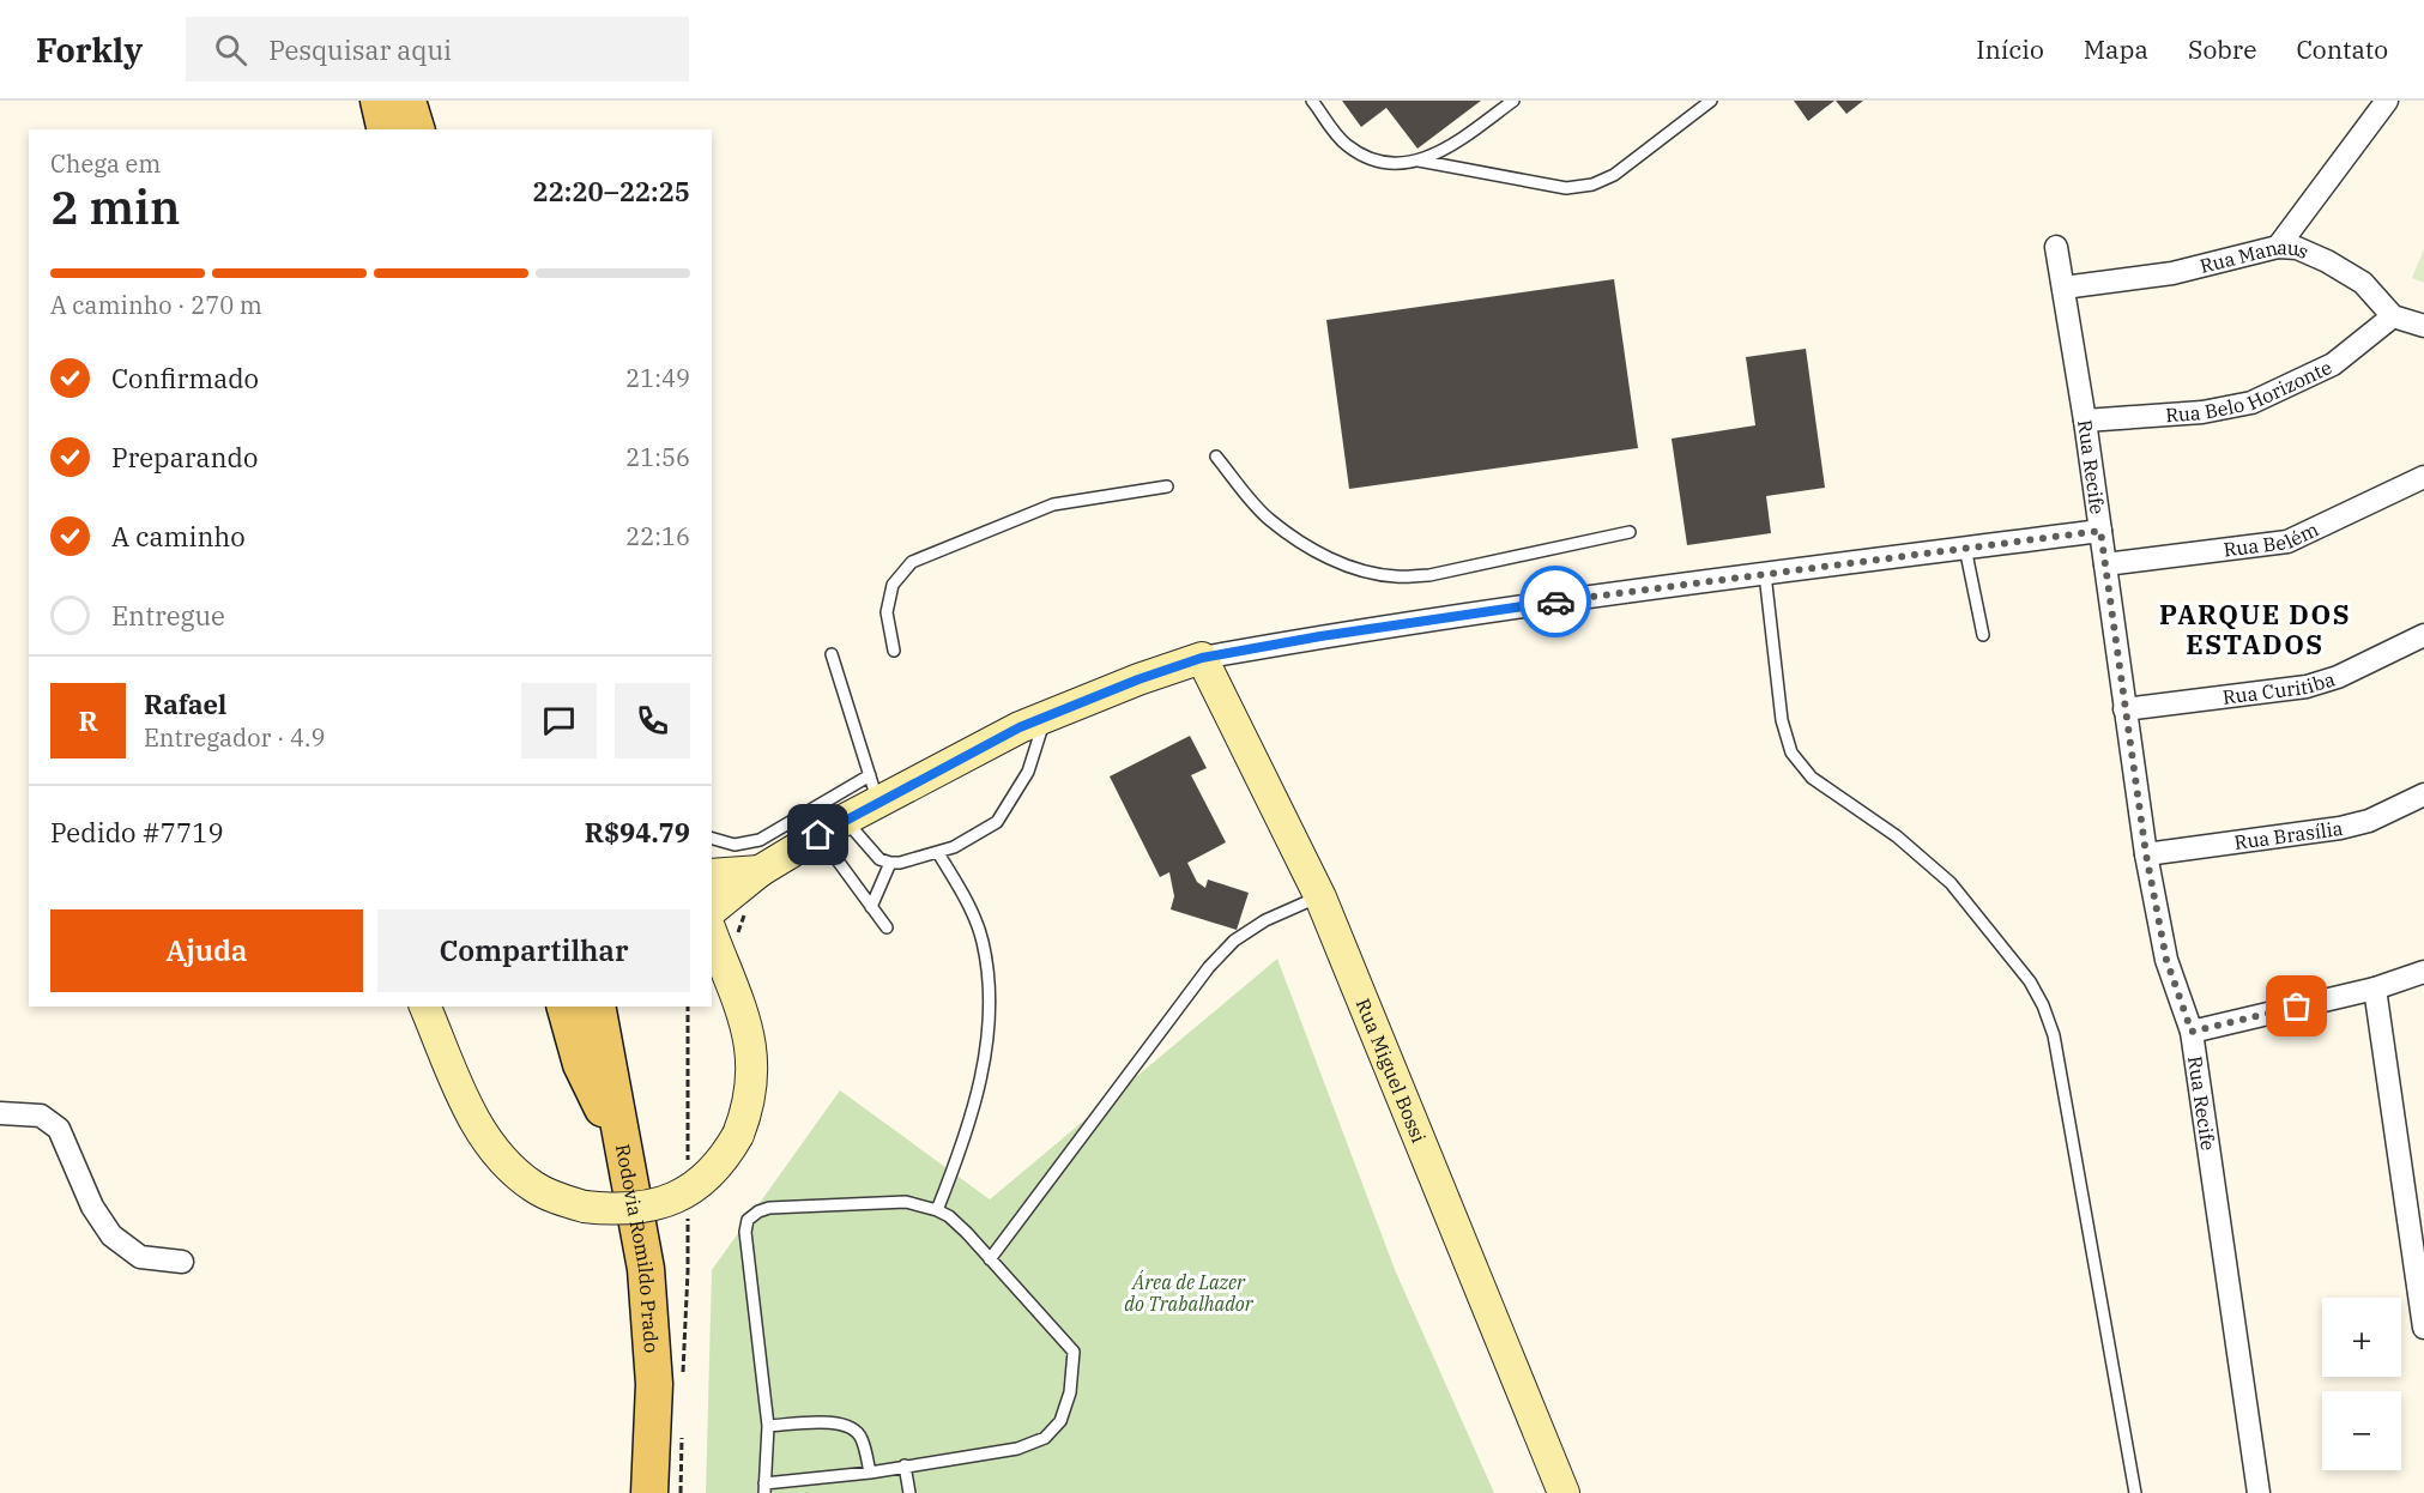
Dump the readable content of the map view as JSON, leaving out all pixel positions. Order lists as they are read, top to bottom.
{
  "streets": {
    "main road": ["Rua Miguel Bossi", "Rodovia Romildo Prado"],
    "street": [
      "Rua Manaus",
      "Rua Belo Horizonte",
      "Rua Recife",
      "Rua Belém",
      "Rua Curitiba",
      "Rua Brasília"
    ]
  },
  "crossings": [
    ["Rua Manaus", "Rua Belo Horizonte"],
    ["Rua Manaus", "Rua Recife"],
    ["Rua Belo Horizonte", "Rua Recife"],
    ["Rua Recife", "Rua Belém"],
    ["Rua Recife", "Rua Curitiba"],
    ["Rua Recife", "Rua Brasília"]
  ],
  "districts": ["PARQUE DOS ESTADOS"],
  "parks": ["Área de Lazer do Trabalhador"],
  "page": {
    "header": "Forkly",
    "search": "Pesquisar aqui",
    "nav": [
      "Início",
      "Mapa",
      "Sobre",
      "Contato"
    ],
    "heading": ["2 min", "Chega em", "22:20–22:25"],
    "panel": [
      "Rafael",
      "Entregador · 4.9",
      "Pedido #7719",
      "R$94.79"
    ],
    "bar": "A caminho · 270 m",
    "list": [
      ["Confirmado", "21:49"],
      ["Preparando", "21:56"],
      ["A caminho", "22:16"],
      "Entregue"
    ],
    "round": "R",
    "buttons": ["Ajuda", "Compartilhar"],
    "map_buttons": ["+", "−"]
  }
}
